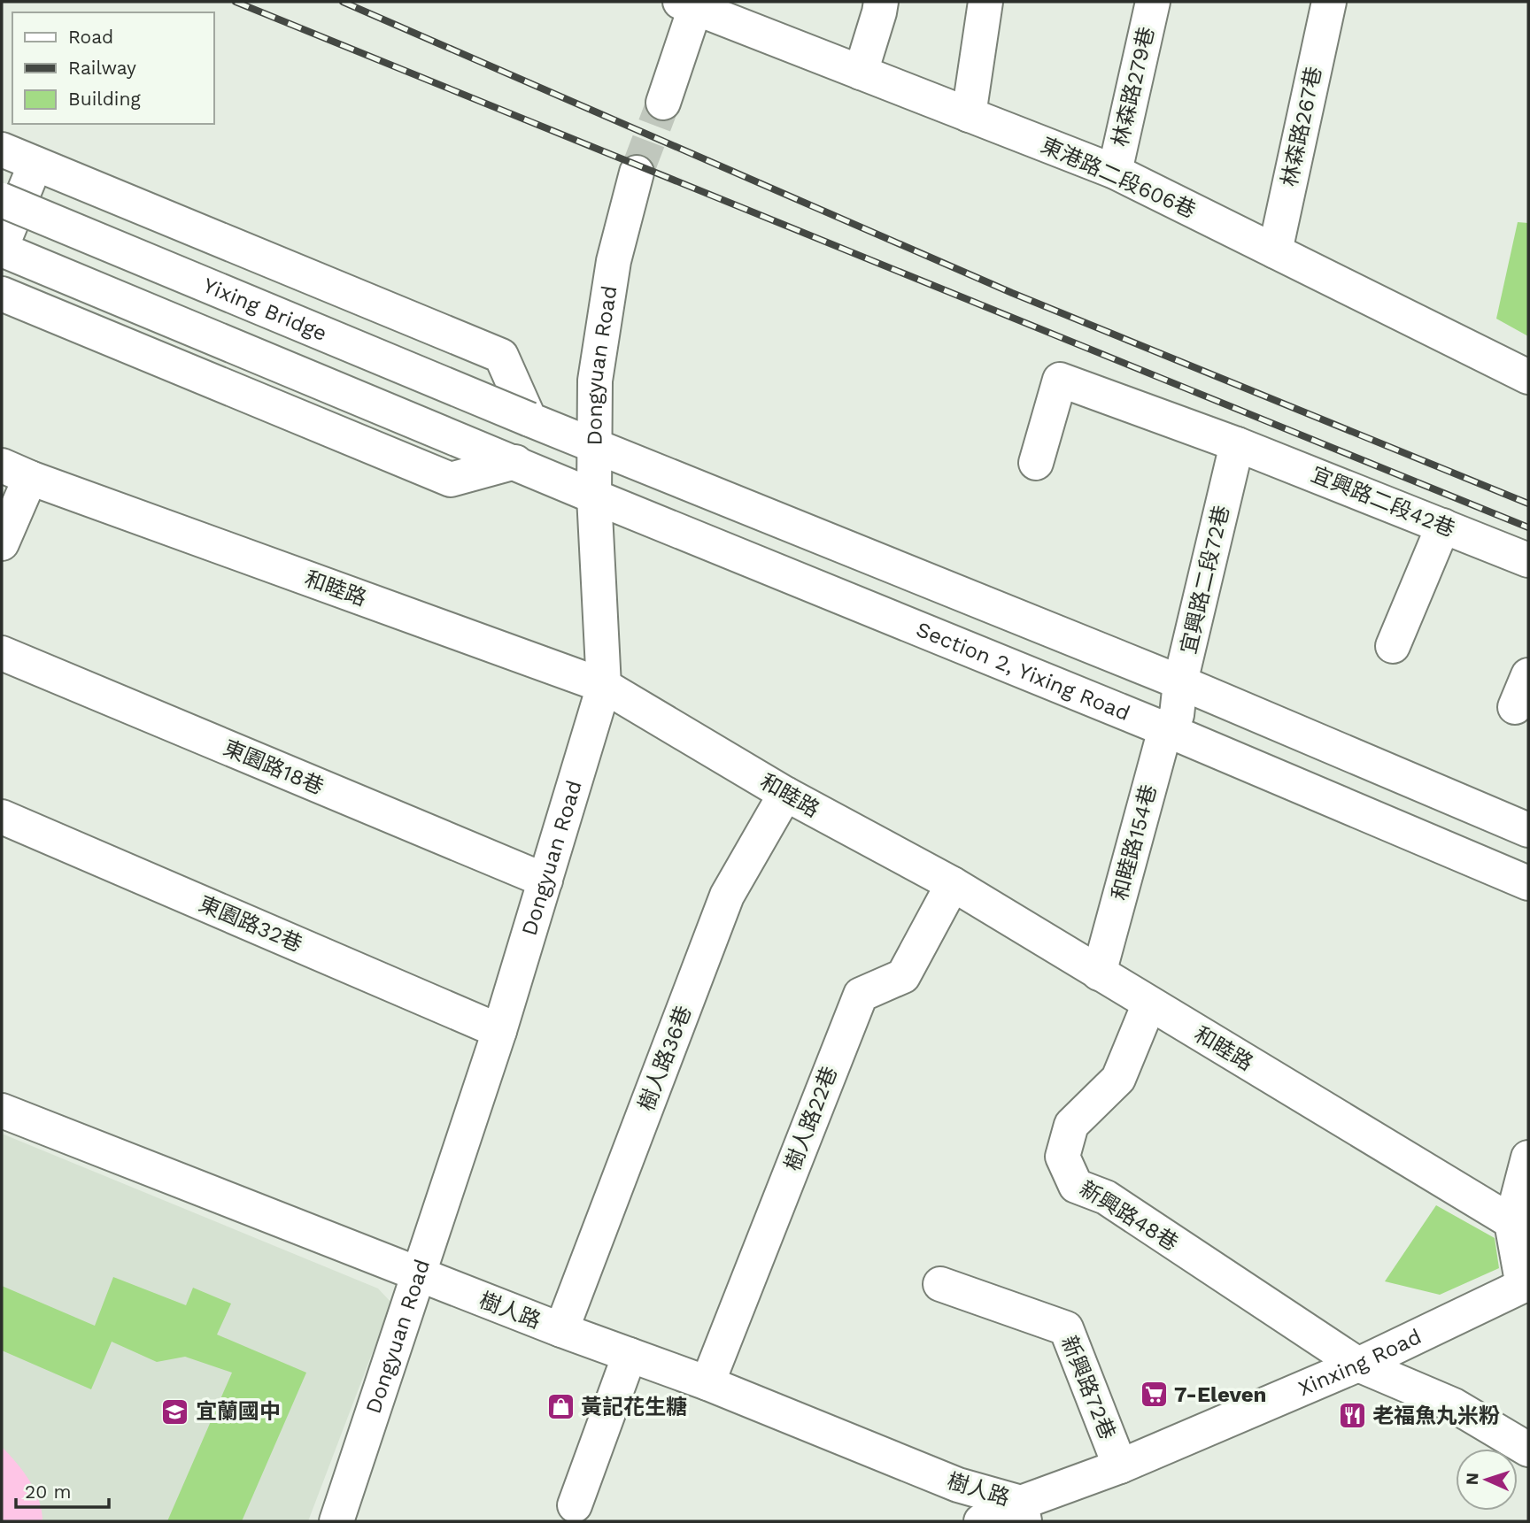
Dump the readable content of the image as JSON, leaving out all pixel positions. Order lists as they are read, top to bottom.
{
  "streets": {
    "street": [
      "林森路279巷",
      "林森路267巷",
      "東港路二段606巷",
      "Yixing Bridge",
      "Dongyuan Road",
      "宜興路二段42巷",
      "宜興路二段72巷",
      "和睦路",
      "Section 2, Yixing Road",
      "東園路18巷",
      "和睦路154巷",
      "東園路32巷",
      "樹人路36巷",
      "樹人路22巷",
      "新興路48巷",
      "樹人路",
      "Xinxing Road",
      "新興路72巷"
    ]
  },
  "crossings": [
    ["林森路279巷", "東港路二段606巷"],
    ["林森路267巷", "東港路二段606巷"],
    ["Yixing Bridge", "Section 2, Yixing Road"],
    ["Dongyuan Road", "和睦路"],
    ["Dongyuan Road", "Section 2, Yixing Road"],
    ["Dongyuan Road", "東園路18巷"],
    ["Dongyuan Road", "東園路32巷"],
    ["Dongyuan Road", "樹人路"],
    ["宜興路二段42巷", "宜興路二段72巷"],
    ["宜興路二段72巷", "Section 2, Yixing Road"],
    ["宜興路二段72巷", "和睦路154巷"],
    ["和睦路", "和睦路154巷"],
    ["和睦路", "樹人路36巷"],
    ["和睦路", "樹人路22巷"],
    ["和睦路", "新興路48巷"],
    ["Section 2, Yixing Road", "和睦路154巷"],
    ["樹人路36巷", "樹人路"],
    ["樹人路22巷", "樹人路"],
    ["新興路48巷", "Xinxing Road"],
    ["樹人路", "Xinxing Road"],
    ["Xinxing Road", "新興路72巷"]
  ],
  "places": {
    "supermarket": ["7-Eleven"],
    "shop": ["黃記花生糖"],
    "school or university": ["宜蘭國中"],
    "restaurant": ["老福魚丸米粉"]
  },
  "legend": ["Road", "Railway", "Building"],
  "scale_bar": "20 m",
  "north": "left"
}
